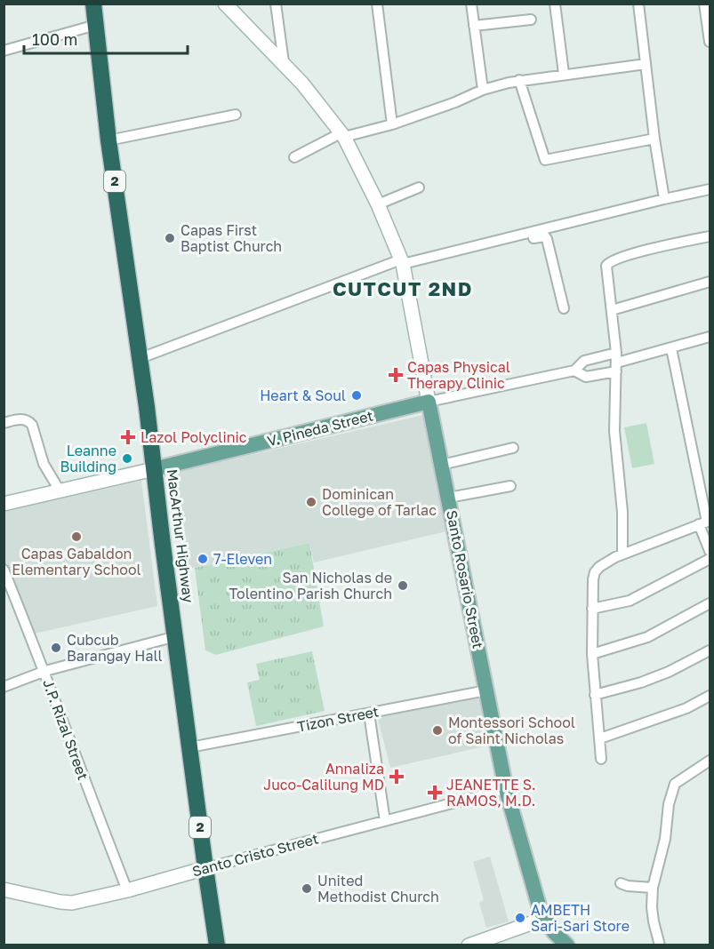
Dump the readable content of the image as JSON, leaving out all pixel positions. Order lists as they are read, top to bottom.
{
  "streets": {
    "highway": ["2", "MacArthur Highway"],
    "main road": ["V. Pineda Street", "Santo Rosario Street"],
    "street": ["Tizon Street", "J.P. Rizal Street", "Santo Cristo Street"]
  },
  "crossings": [
    ["V. Pineda Street", "MacArthur Highway"],
    ["V. Pineda Street", "Santo Rosario Street"],
    ["MacArthur Highway", "Tizon Street"],
    ["MacArthur Highway", "Santo Cristo Street"],
    ["Santo Rosario Street", "Tizon Street"],
    ["Santo Rosario Street", "Santo Cristo Street"],
    ["J.P. Rizal Street", "Santo Cristo Street"]
  ],
  "districts": ["CUTCUT 2ND"],
  "places": {
    "other": [
      "Capas First Baptist Church",
      "Heart & Soul",
      "Leanne Building",
      "Dominican College of Tarlac",
      "Capas Gabaldon Elementary School",
      "7-Eleven",
      "San Nicholas de Tolentino Parish Church",
      "Cubcub Barangay Hall",
      "Montessori School of Saint Nicholas",
      "United Methodist Church",
      "AMBETH Sari-Sari Store"
    ],
    "health": [
      "Capas Physical Therapy Clinic",
      "Lazol Polyclinic",
      "Annaliza Juco-Calilung MD",
      "JEANETTE S. RAMOS, M.D."
    ]
  },
  "scale_bar": "100 m"
}
